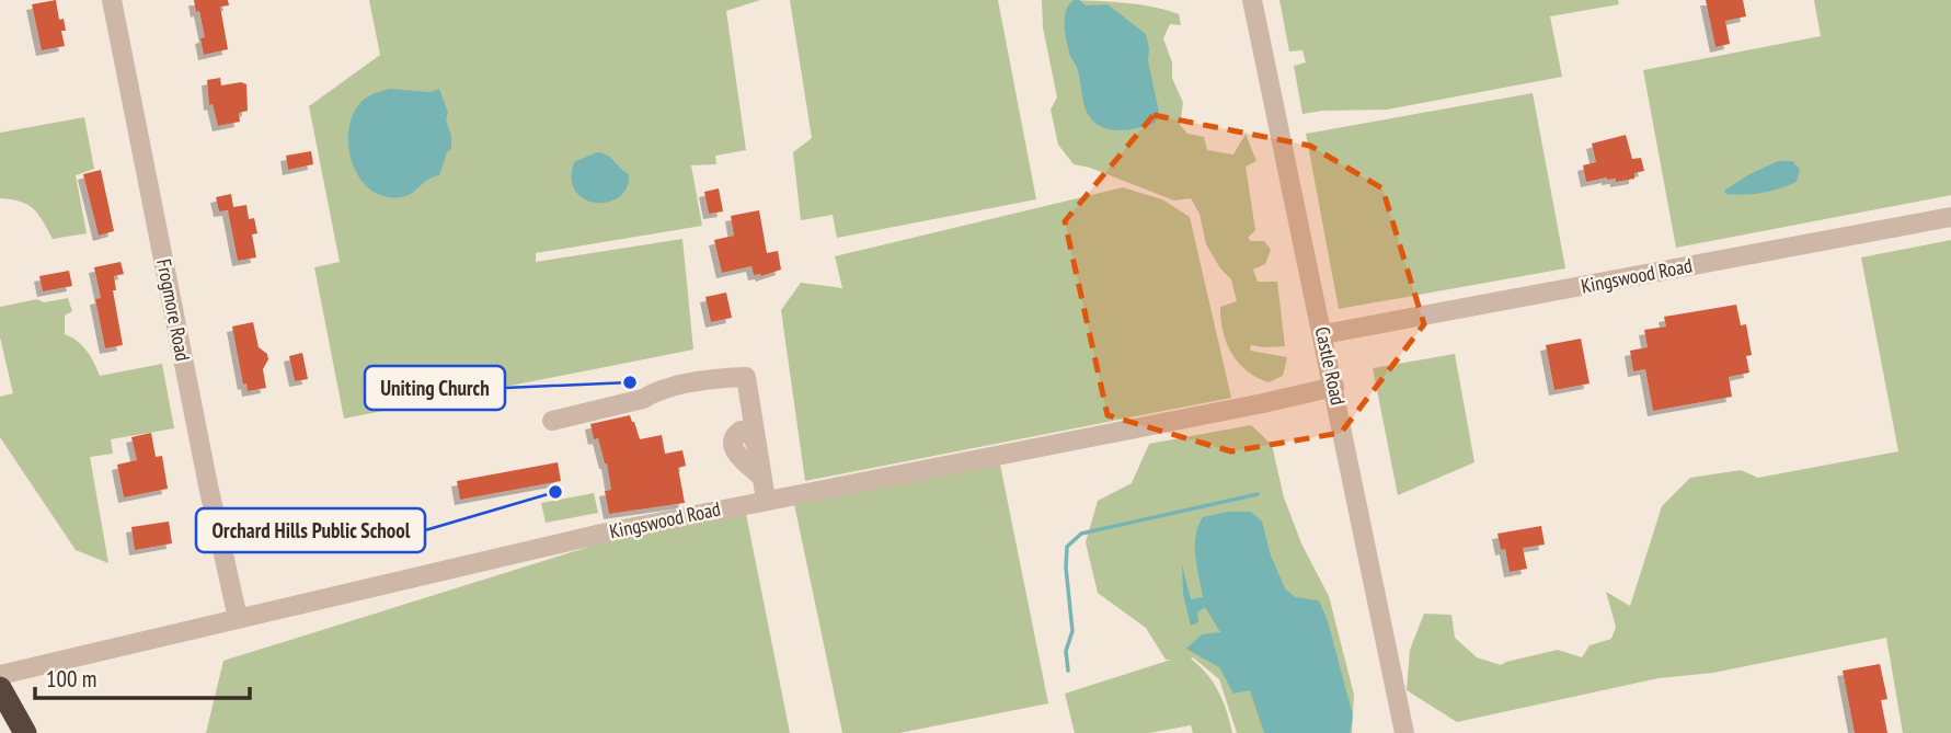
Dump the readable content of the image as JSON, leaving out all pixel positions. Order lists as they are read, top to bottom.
{
  "streets": {
    "street": ["Kingswood Road", "Frogmore Road", "Castle Road"]
  },
  "crossings": [
    ["Kingswood Road", "Frogmore Road"],
    ["Kingswood Road", "Castle Road"]
  ],
  "places": ["Uniting Church", "Orchard Hills Public School"],
  "scale_bar": "100 m"
}
